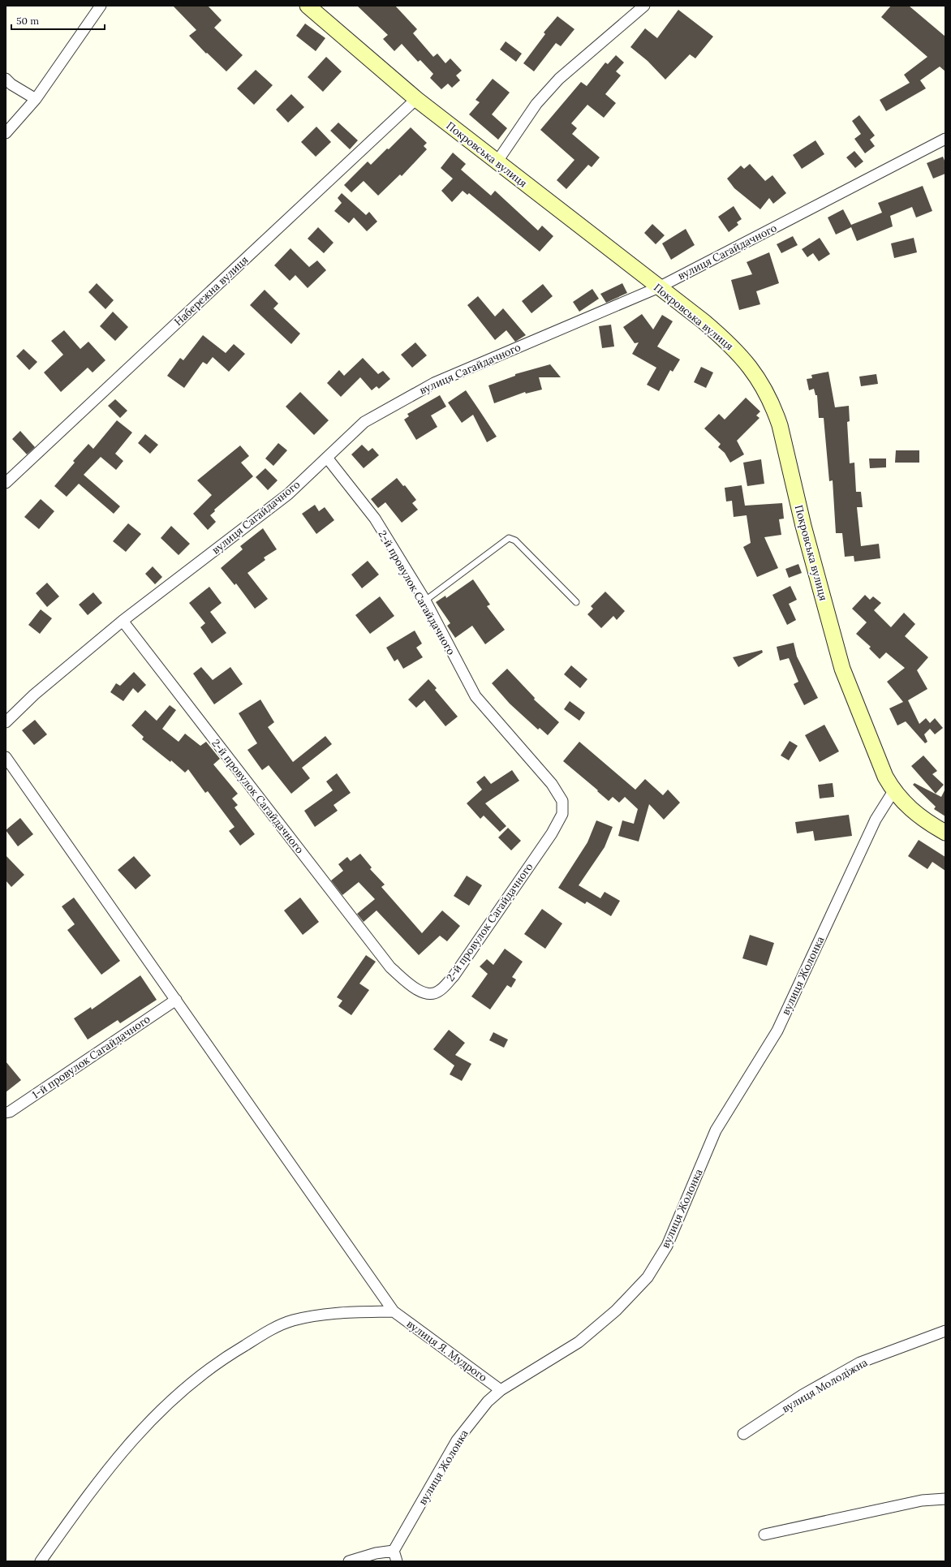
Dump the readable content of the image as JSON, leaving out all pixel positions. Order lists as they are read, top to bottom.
{
  "streets": {
    "street": [
      "Покровська вулиця",
      "вулиця Сагайдачного",
      "Набережна вулиця",
      "2-й провулок Сагайдачного",
      "вулиця Жолонка",
      "1-й провулок Сагайдачного",
      "вулиця Я. Мудрого",
      "вулиця Молодіжна"
    ]
  },
  "crossings": [
    ["Покровська вулиця", "вулиця Сагайдачного"],
    ["Покровська вулиця", "Набережна вулиця"],
    ["Покровська вулиця", "вулиця Жолонка"],
    ["вулиця Сагайдачного", "2-й провулок Сагайдачного"],
    ["вулиця Жолонка", "вулиця Я. Мудрого"],
    ["1-й провулок Сагайдачного", "вулиця Я. Мудрого"]
  ],
  "scale_bar": "50 m"
}
